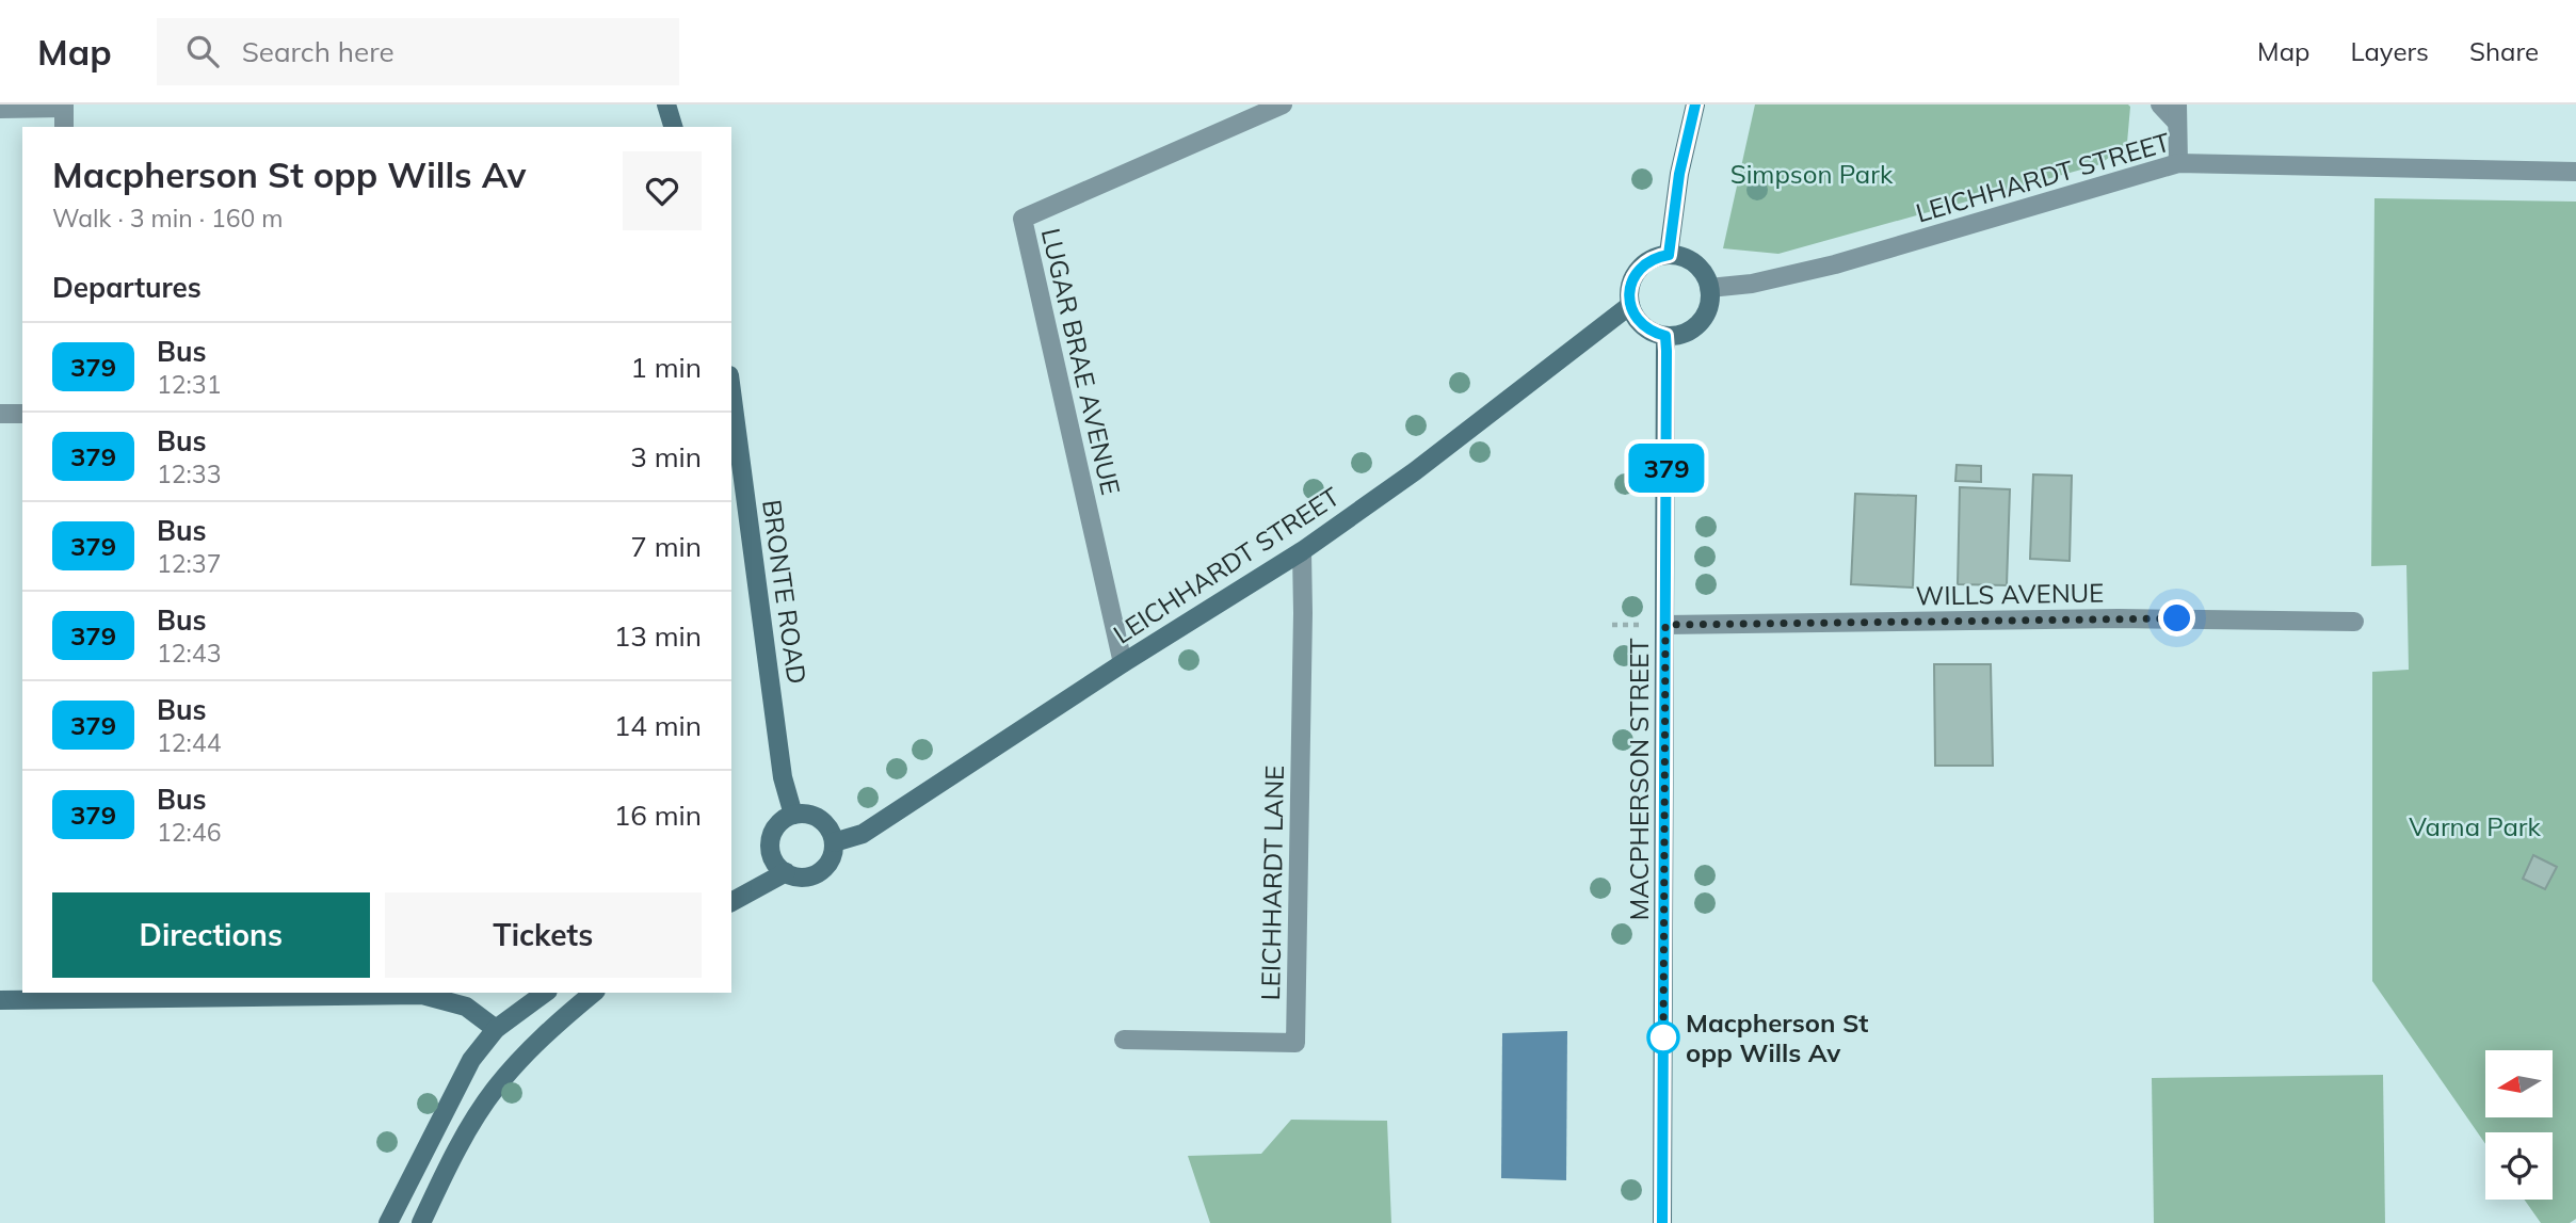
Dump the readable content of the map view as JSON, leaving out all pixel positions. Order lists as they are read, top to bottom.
{
  "streets": {
    "main road": ["LEICHHARDT STREET", "BRONTE ROAD", "MACPHERSON STREET"],
    "street": ["LUGAR BRAE AVENUE", "WILLS AVENUE", "LEICHHARDT LANE"]
  },
  "crossings": [
    ["LEICHHARDT STREET", "LUGAR BRAE AVENUE"],
    ["LEICHHARDT STREET", "BRONTE ROAD"],
    ["LEICHHARDT STREET", "MACPHERSON STREET"],
    ["LEICHHARDT STREET", "LEICHHARDT LANE"],
    ["WILLS AVENUE", "MACPHERSON STREET"]
  ],
  "parks": ["Simpson Park", "Varna Park"],
  "places": ["Macpherson St opp Wills Av"],
  "lines": ["bus line 379"],
  "north": "left",
  "page": {
    "header": "Map",
    "search": "Search here",
    "nav": ["Map", "Layers", "Share"],
    "on_map": "379",
    "heading": [
      ["Macpherson St opp Wills Av", "Walk · 3 min · 160 m"],
      "Departures"
    ],
    "list": [
      {
        "mark": "379",
        "name": "Bus",
        "note": "12:31",
        "value": "1 min"
      },
      {
        "mark": "379",
        "name": "Bus",
        "note": "12:33",
        "value": "3 min"
      },
      {
        "mark": "379",
        "name": "Bus",
        "note": "12:37",
        "value": "7 min"
      },
      {
        "mark": "379",
        "name": "Bus",
        "note": "12:43",
        "value": "13 min"
      },
      {
        "mark": "379",
        "name": "Bus",
        "note": "12:44",
        "value": "14 min"
      },
      {
        "mark": "379",
        "name": "Bus",
        "note": "12:46",
        "value": "16 min"
      }
    ],
    "buttons": ["Directions", "Tickets"]
  }
}
